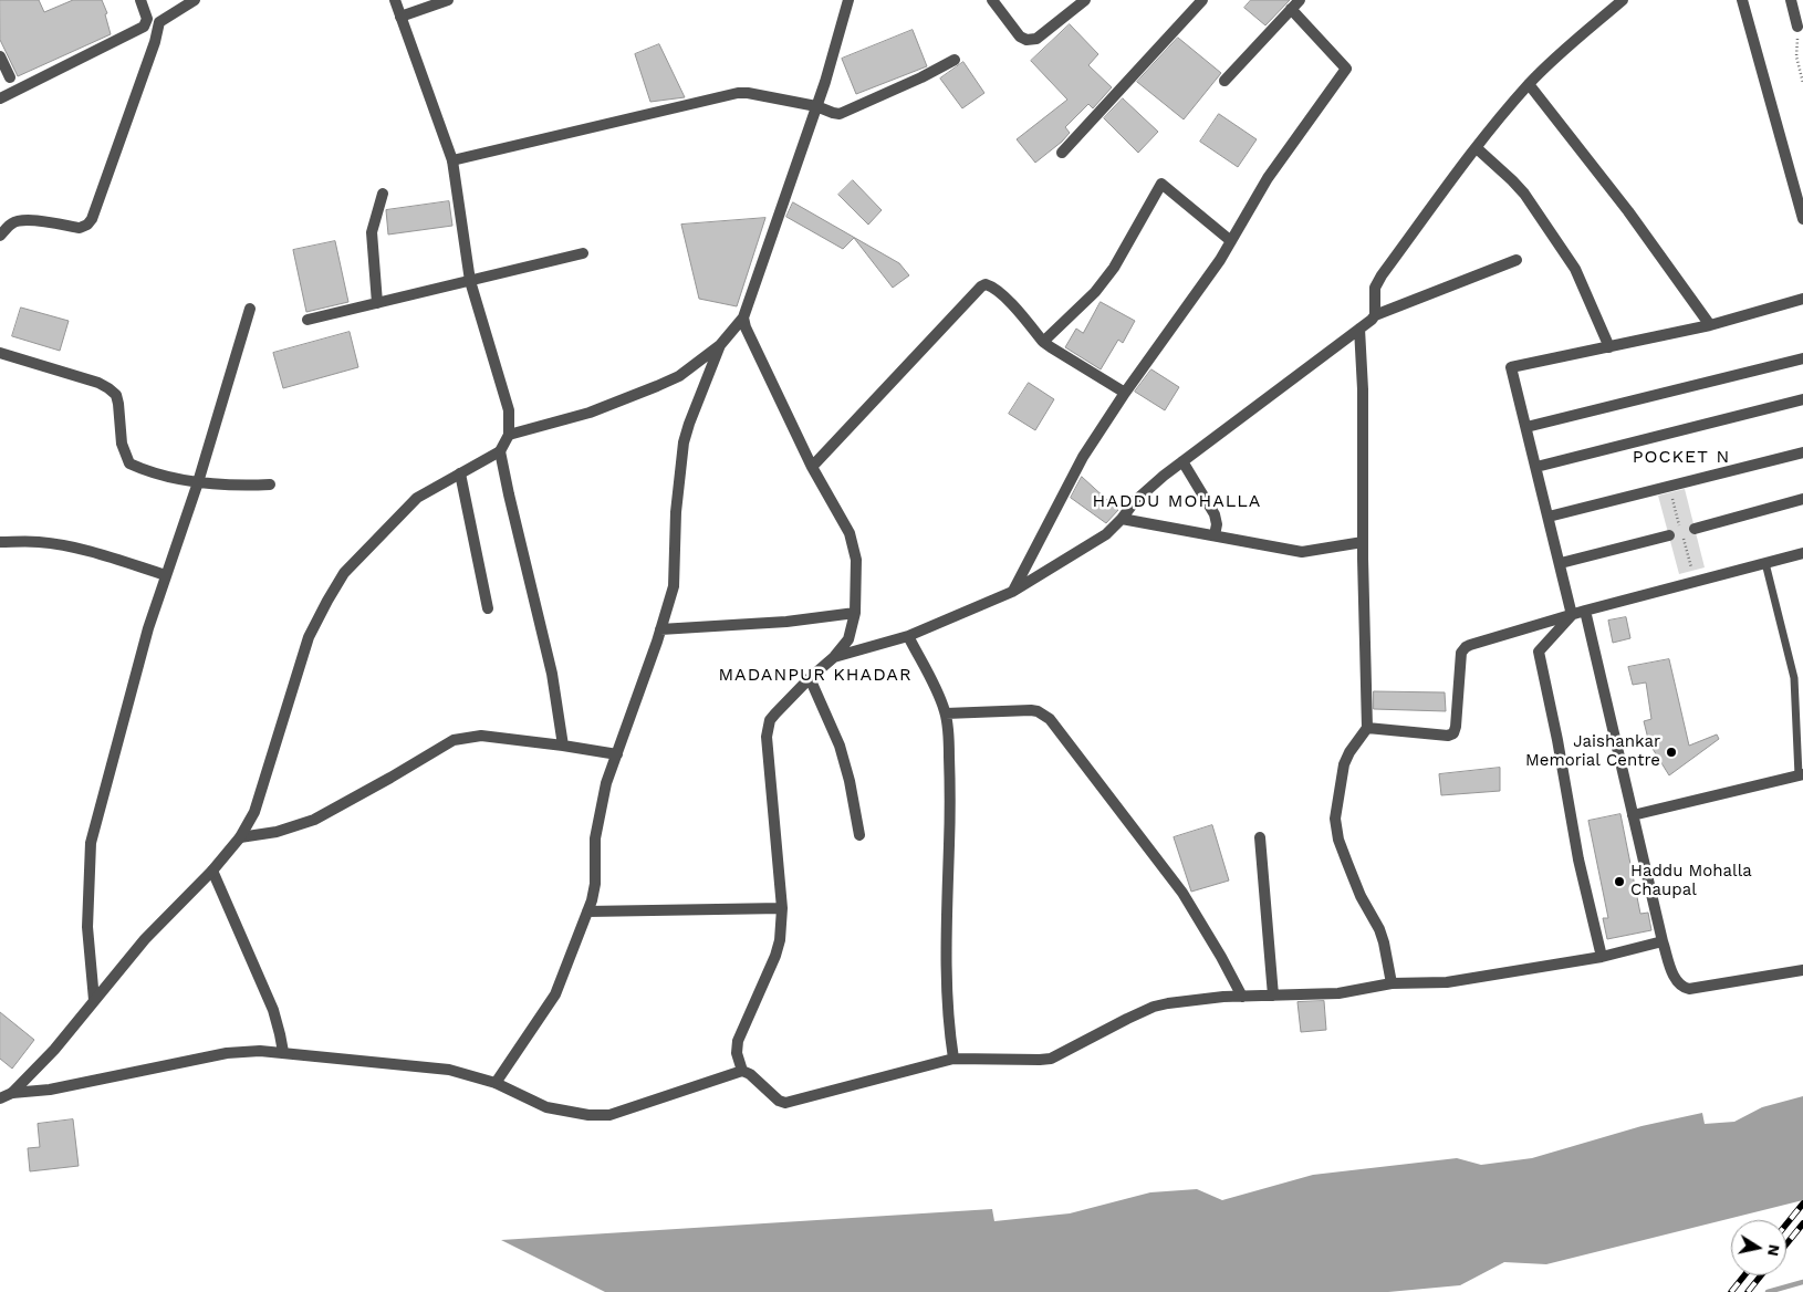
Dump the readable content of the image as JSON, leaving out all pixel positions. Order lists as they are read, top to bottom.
{
  "districts": ["POCKET N", "HADDU MOHALLA", "MADANPUR KHADAR"],
  "places": ["Jaishankar Memorial Centre", "Haddu Mohalla Chaupal"],
  "north": "right"
}
